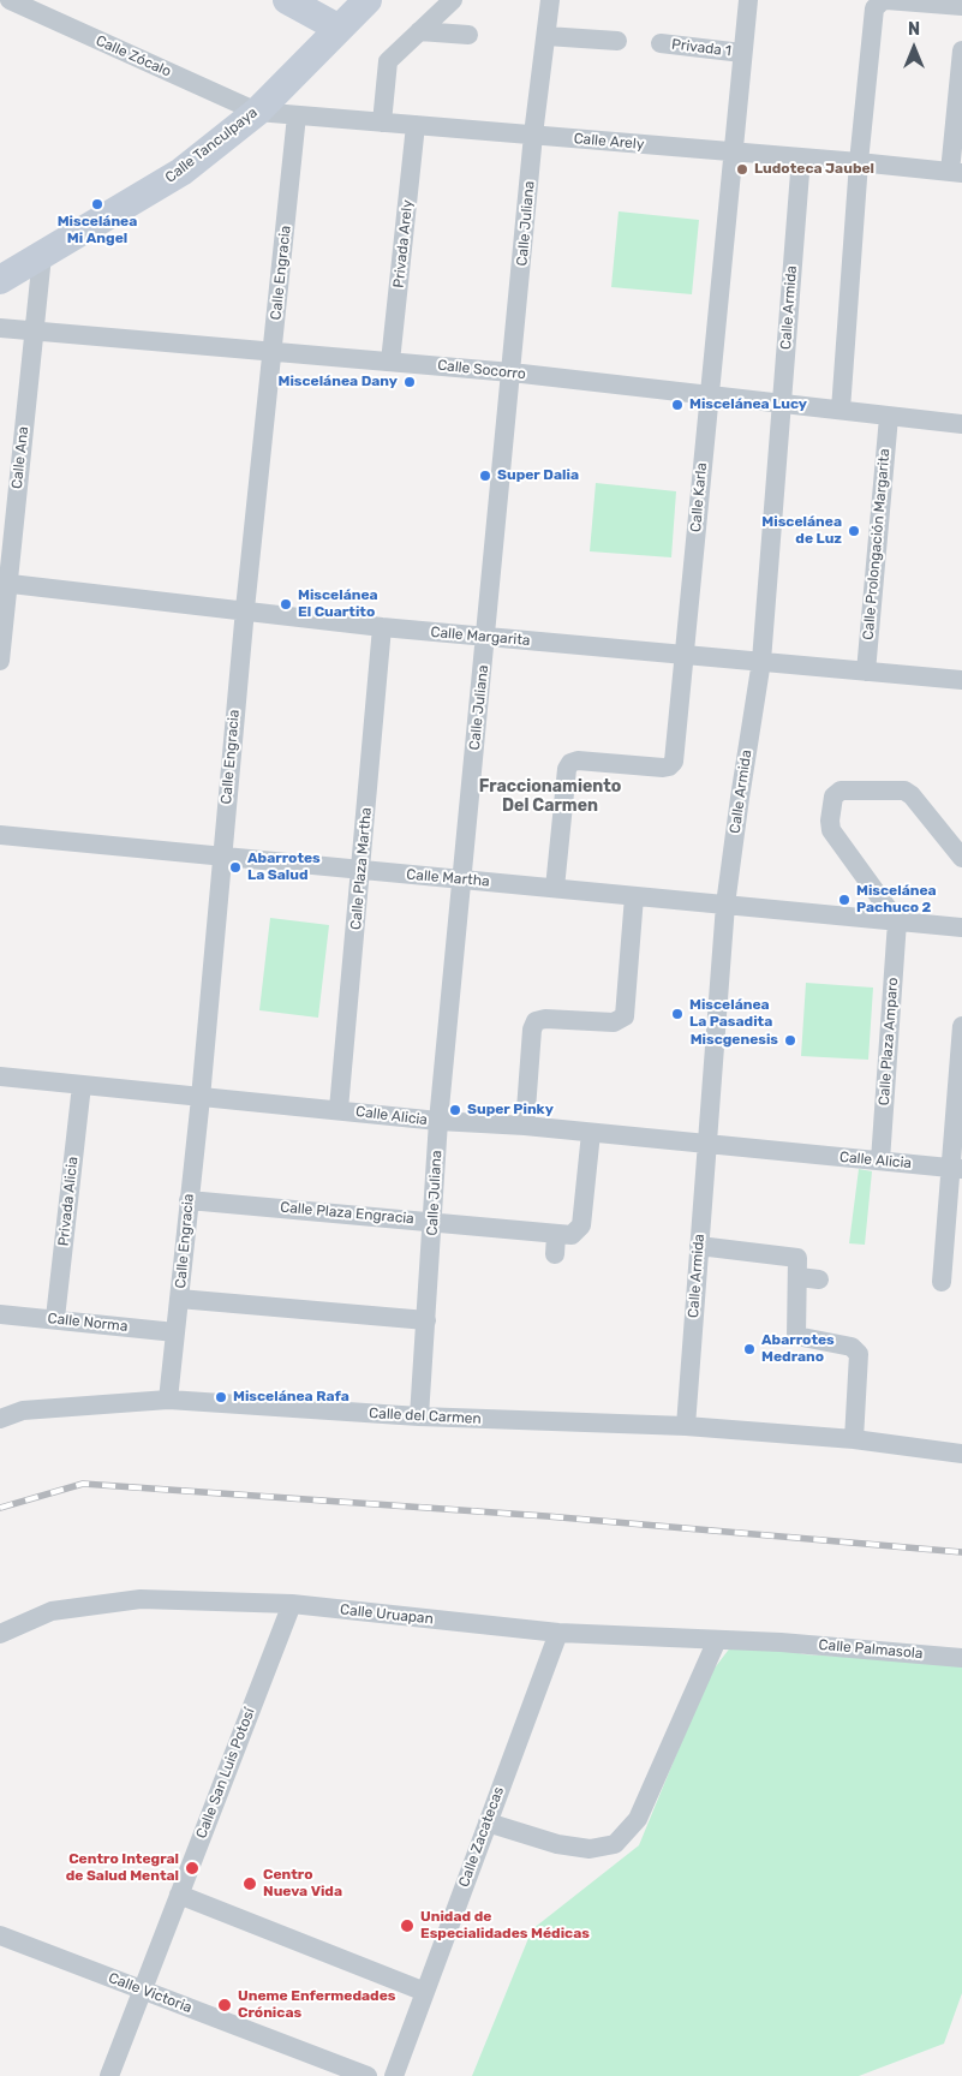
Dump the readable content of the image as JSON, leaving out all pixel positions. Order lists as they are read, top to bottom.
{
  "streets": {
    "street": [
      "Privada 1",
      "Calle Zócalo",
      "Calle Arely",
      "Calle Tanculpaya",
      "Calle Juliana",
      "Privada Arely",
      "Calle Engracia",
      "Calle Armida",
      "Calle Socorro",
      "Calle Ana",
      "Calle Karla",
      "Calle Prolongación Margarita",
      "Calle Margarita",
      "Calle Plaza Martha",
      "Calle Martha",
      "Calle Plaza Amparo",
      "Calle Alicia",
      "Privada Alicia",
      "Calle Plaza Engracia",
      "Calle Norma",
      "Calle del Carmen",
      "Calle Uruapan",
      "Calle Palmasola",
      "Calle San Luis Potosí",
      "Calle Zacatecas",
      "Calle Victoria"
    ]
  },
  "crossings": [
    ["Privada 1", "Calle Karla"],
    ["Calle Zócalo", "Calle Arely"],
    ["Calle Zócalo", "Calle Tanculpaya"],
    ["Calle Arely", "Calle Tanculpaya"],
    ["Calle Arely", "Calle Juliana"],
    ["Calle Arely", "Privada Arely"],
    ["Calle Arely", "Calle Engracia"],
    ["Calle Arely", "Calle Armida"],
    ["Calle Arely", "Calle Karla"],
    ["Calle Tanculpaya", "Calle Ana"],
    ["Calle Juliana", "Calle Socorro"],
    ["Calle Juliana", "Calle Margarita"],
    ["Calle Juliana", "Calle Martha"],
    ["Calle Juliana", "Calle Alicia"],
    ["Calle Juliana", "Calle Plaza Engracia"],
    ["Calle Juliana", "Calle del Carmen"],
    ["Privada Arely", "Calle Socorro"],
    ["Calle Engracia", "Calle Socorro"],
    ["Calle Engracia", "Calle Margarita"],
    ["Calle Engracia", "Calle Martha"],
    ["Calle Engracia", "Calle Alicia"],
    ["Calle Engracia", "Calle Plaza Engracia"],
    ["Calle Engracia", "Calle Norma"],
    ["Calle Engracia", "Calle del Carmen"],
    ["Calle Armida", "Calle Socorro"],
    ["Calle Armida", "Calle Margarita"],
    ["Calle Armida", "Calle Martha"],
    ["Calle Armida", "Calle Alicia"],
    ["Calle Armida", "Calle del Carmen"],
    ["Calle Socorro", "Calle Ana"],
    ["Calle Socorro", "Calle Karla"],
    ["Calle Socorro", "Calle Prolongación Margarita"],
    ["Calle Ana", "Calle Margarita"],
    ["Calle Karla", "Calle Margarita"],
    ["Calle Karla", "Calle Martha"],
    ["Calle Prolongación Margarita", "Calle Margarita"],
    ["Calle Margarita", "Calle Plaza Martha"],
    ["Calle Plaza Martha", "Calle Martha"],
    ["Calle Plaza Martha", "Calle Alicia"],
    ["Calle Martha", "Calle Plaza Amparo"],
    ["Calle Plaza Amparo", "Calle Alicia"],
    ["Calle Alicia", "Privada Alicia"],
    ["Calle Alicia", "Calle Plaza Engracia"],
    ["Privada Alicia", "Calle Norma"],
    ["Calle Uruapan", "Calle Palmasola"],
    ["Calle Uruapan", "Calle San Luis Potosí"],
    ["Calle Uruapan", "Calle Zacatecas"],
    ["Calle San Luis Potosí", "Calle Victoria"]
  ],
  "districts": ["Fraccionamiento Del Carmen"],
  "places": [
    "Ludoteca Jaubel",
    "Miscelánea Mi Angel",
    "Miscelánea Dany",
    "Miscelánea Lucy",
    "Super Dalia",
    "Miscelánea de Luz",
    "Miscelánea El Cuartito",
    "Abarrotes La Salud",
    "Miscelánea Pachuco 2",
    "Miscelánea La Pasadita",
    "Miscgenesis",
    "Super Pinky",
    "Abarrotes Medrano",
    "Miscelánea Rafa",
    "Centro Integral de Salud Mental",
    "Centro Nueva Vida",
    "Unidad de Especialidades Médicas",
    "Uneme Enfermedades Crónicas"
  ],
  "north": "top"
}
